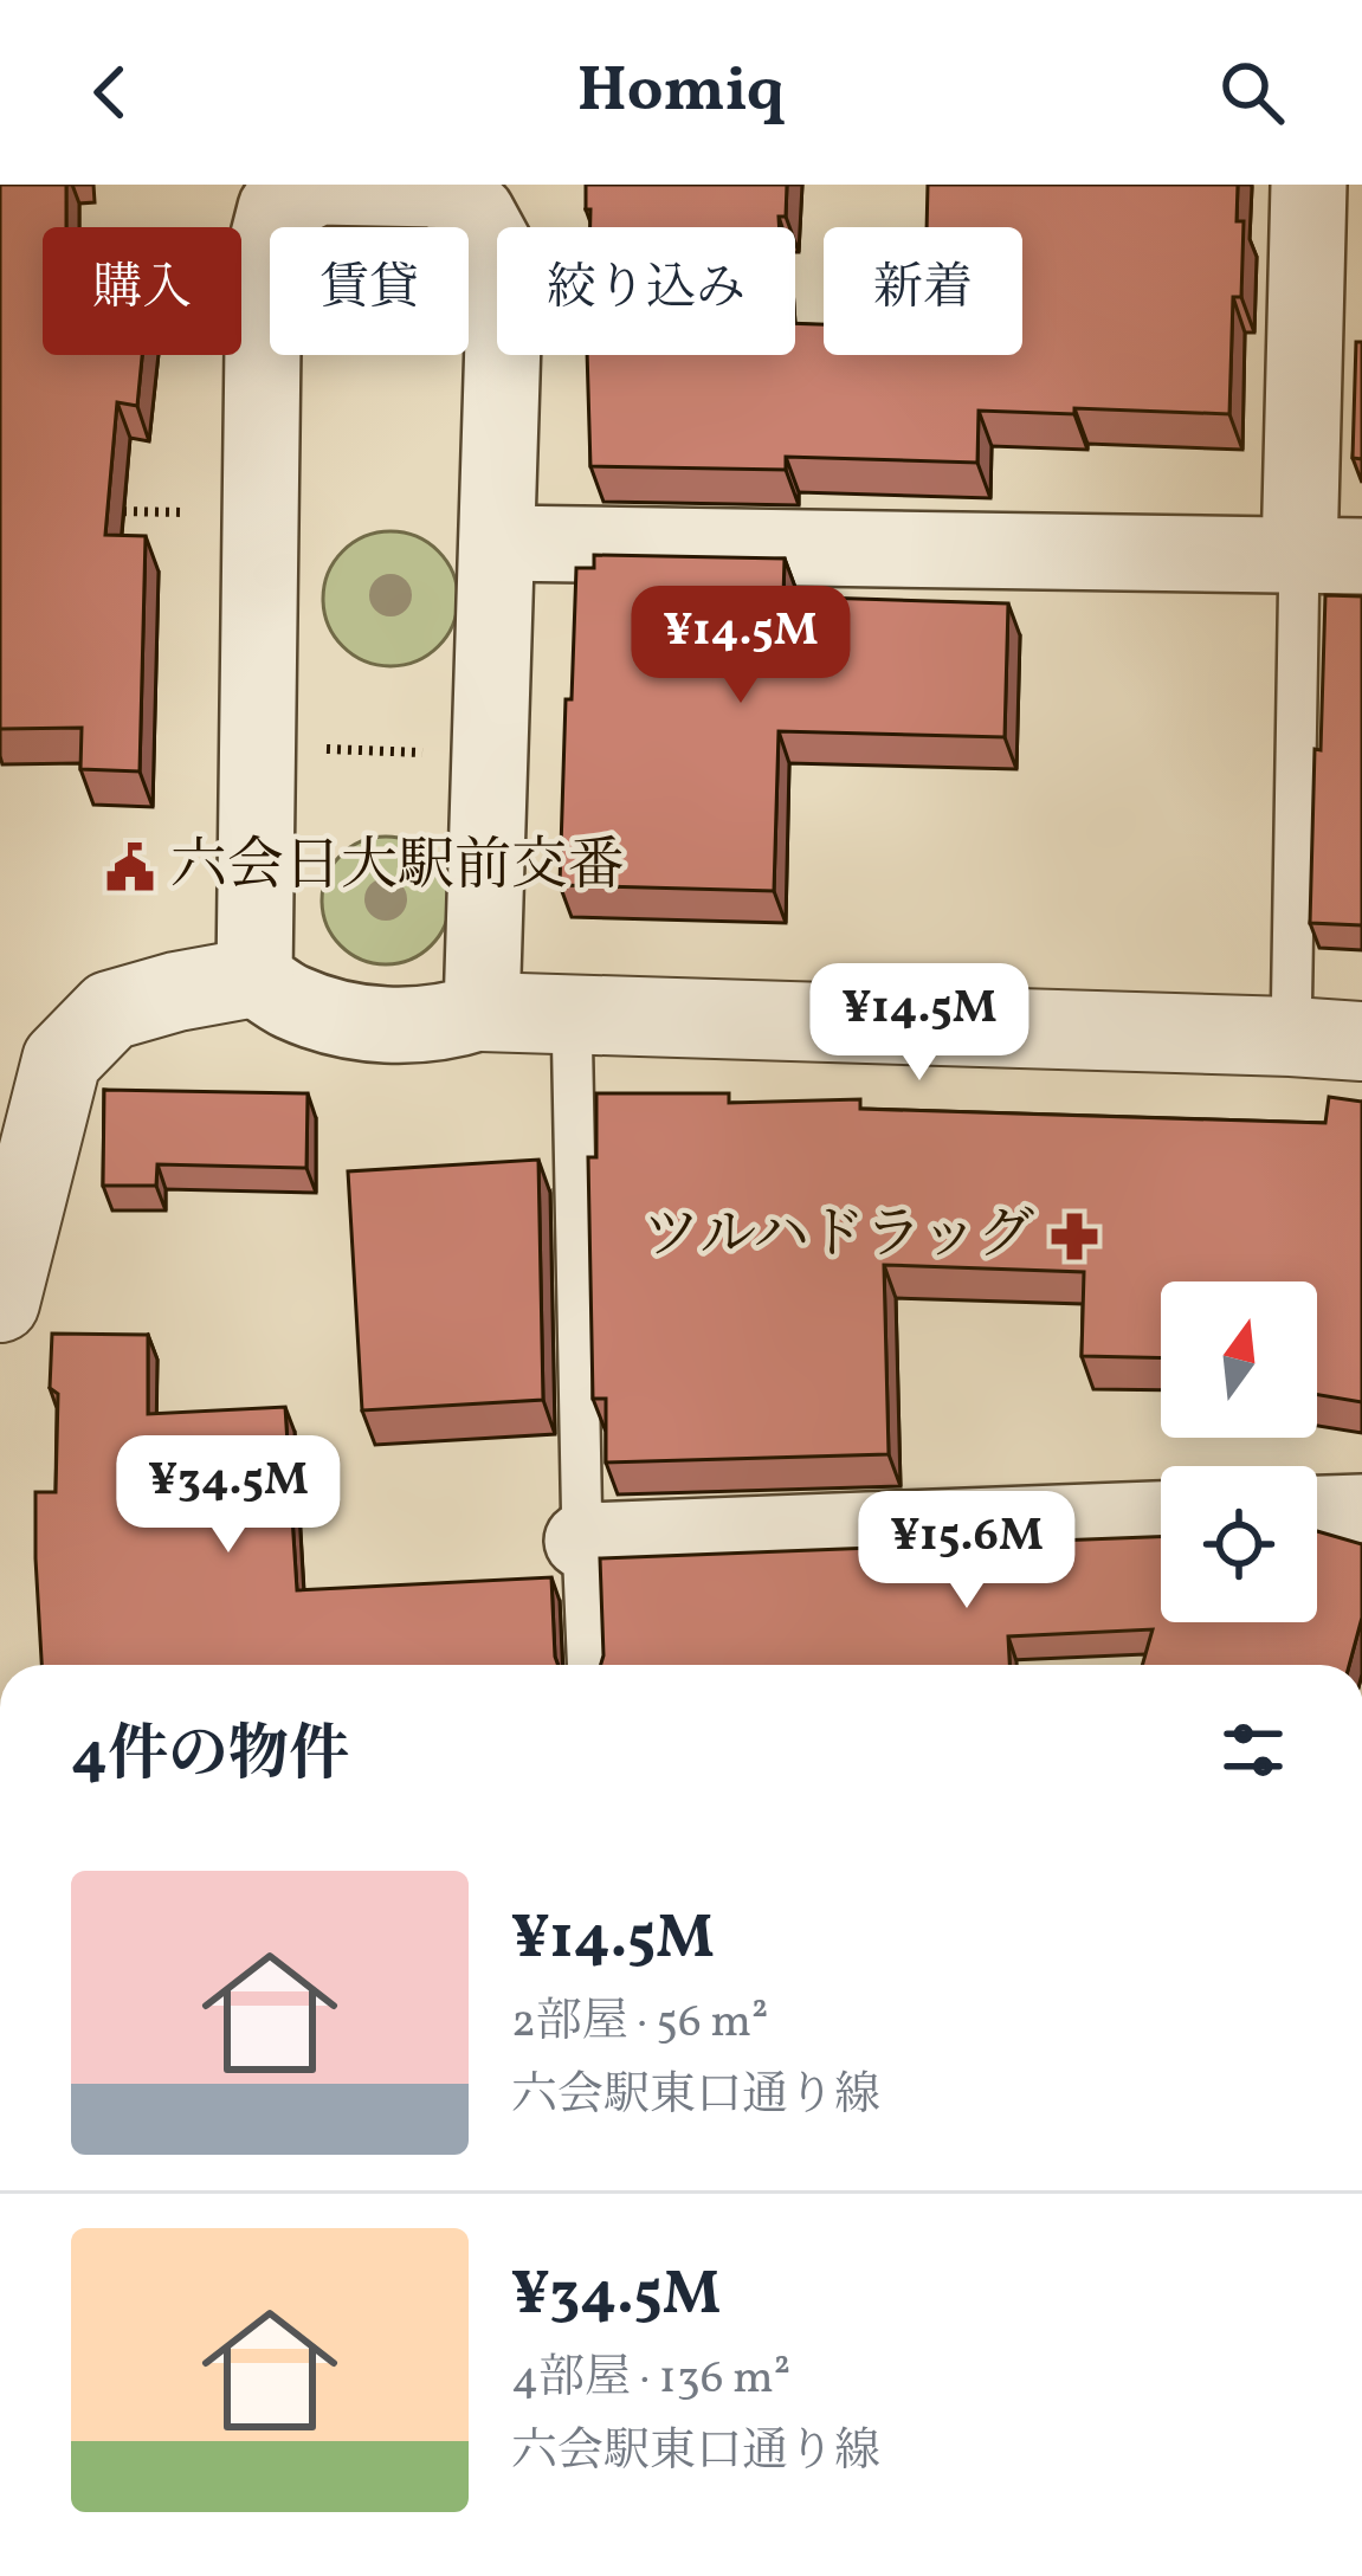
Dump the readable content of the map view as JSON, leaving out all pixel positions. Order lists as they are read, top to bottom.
{
  "places": {
    "public building": ["六会日大駅前交番"],
    "pharmacy": ["ツルハドラッグ"]
  },
  "north": "top",
  "page": {
    "header": "Homiq",
    "chip": [
      "購入",
      "賃貸",
      "絞り込み",
      "新着"
    ],
    "price": [
      "¥14.5M",
      "¥14.5M",
      "¥34.5M",
      "¥15.6M"
    ],
    "heading": "4件の物件",
    "list": [
      {
        "name": "¥14.5M",
        "note": "2部屋 · 56 m² · 六会駅東口通り線"
      },
      {
        "name": "¥34.5M",
        "note": "4部屋 · 136 m² · 六会駅東口通り線"
      }
    ]
  }
}
